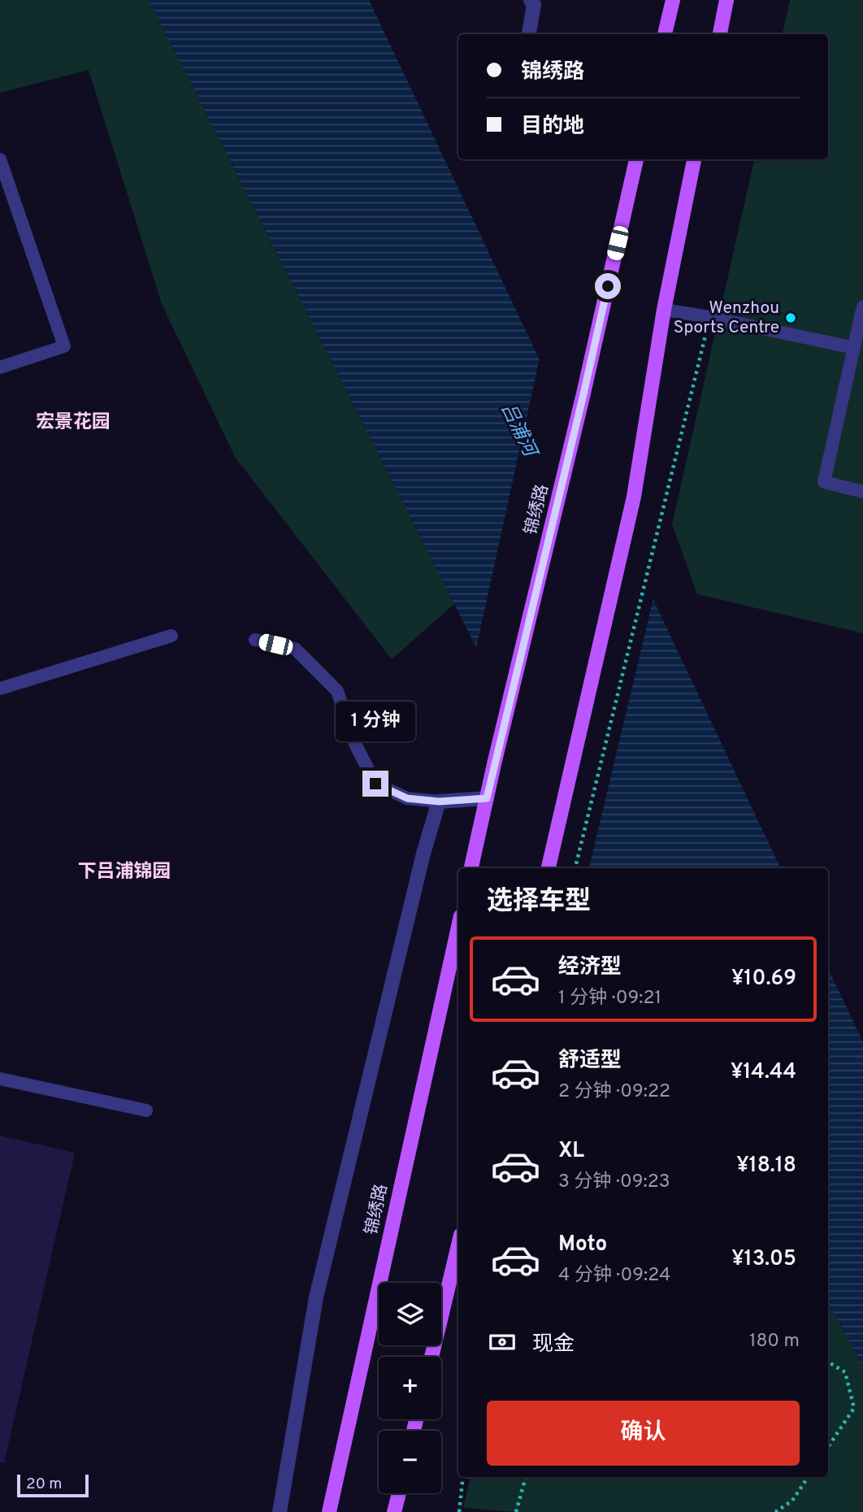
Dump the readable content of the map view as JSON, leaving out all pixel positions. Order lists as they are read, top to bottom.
{
  "streets": {
    "main road": ["锦绣路"]
  },
  "districts": ["宏景花园", "下吕浦锦园"],
  "water": ["吕浦河"],
  "places": ["Wenzhou Sports Centre"],
  "scale_bar": "20 m",
  "page": {
    "banner": ["锦绣路", "目的地"],
    "bubble": "1 分钟",
    "heading": "选择车型",
    "list": [
      {
        "name": "经济型",
        "note": "1 分钟 · 09:21",
        "value": "¥10.69"
      },
      {
        "name": "舒适型",
        "note": "2 分钟 · 09:22",
        "value": "¥14.44"
      },
      {
        "name": "XL",
        "note": "3 分钟 · 09:23",
        "value": "¥18.18"
      },
      {
        "name": "Moto",
        "note": "4 分钟 · 09:24",
        "value": "¥13.05"
      }
    ],
    "map_buttons": ["+", "−"],
    "pay": ["现金", "180 m"],
    "buttons": "确认",
    "scale": "20 m"
  }
}
